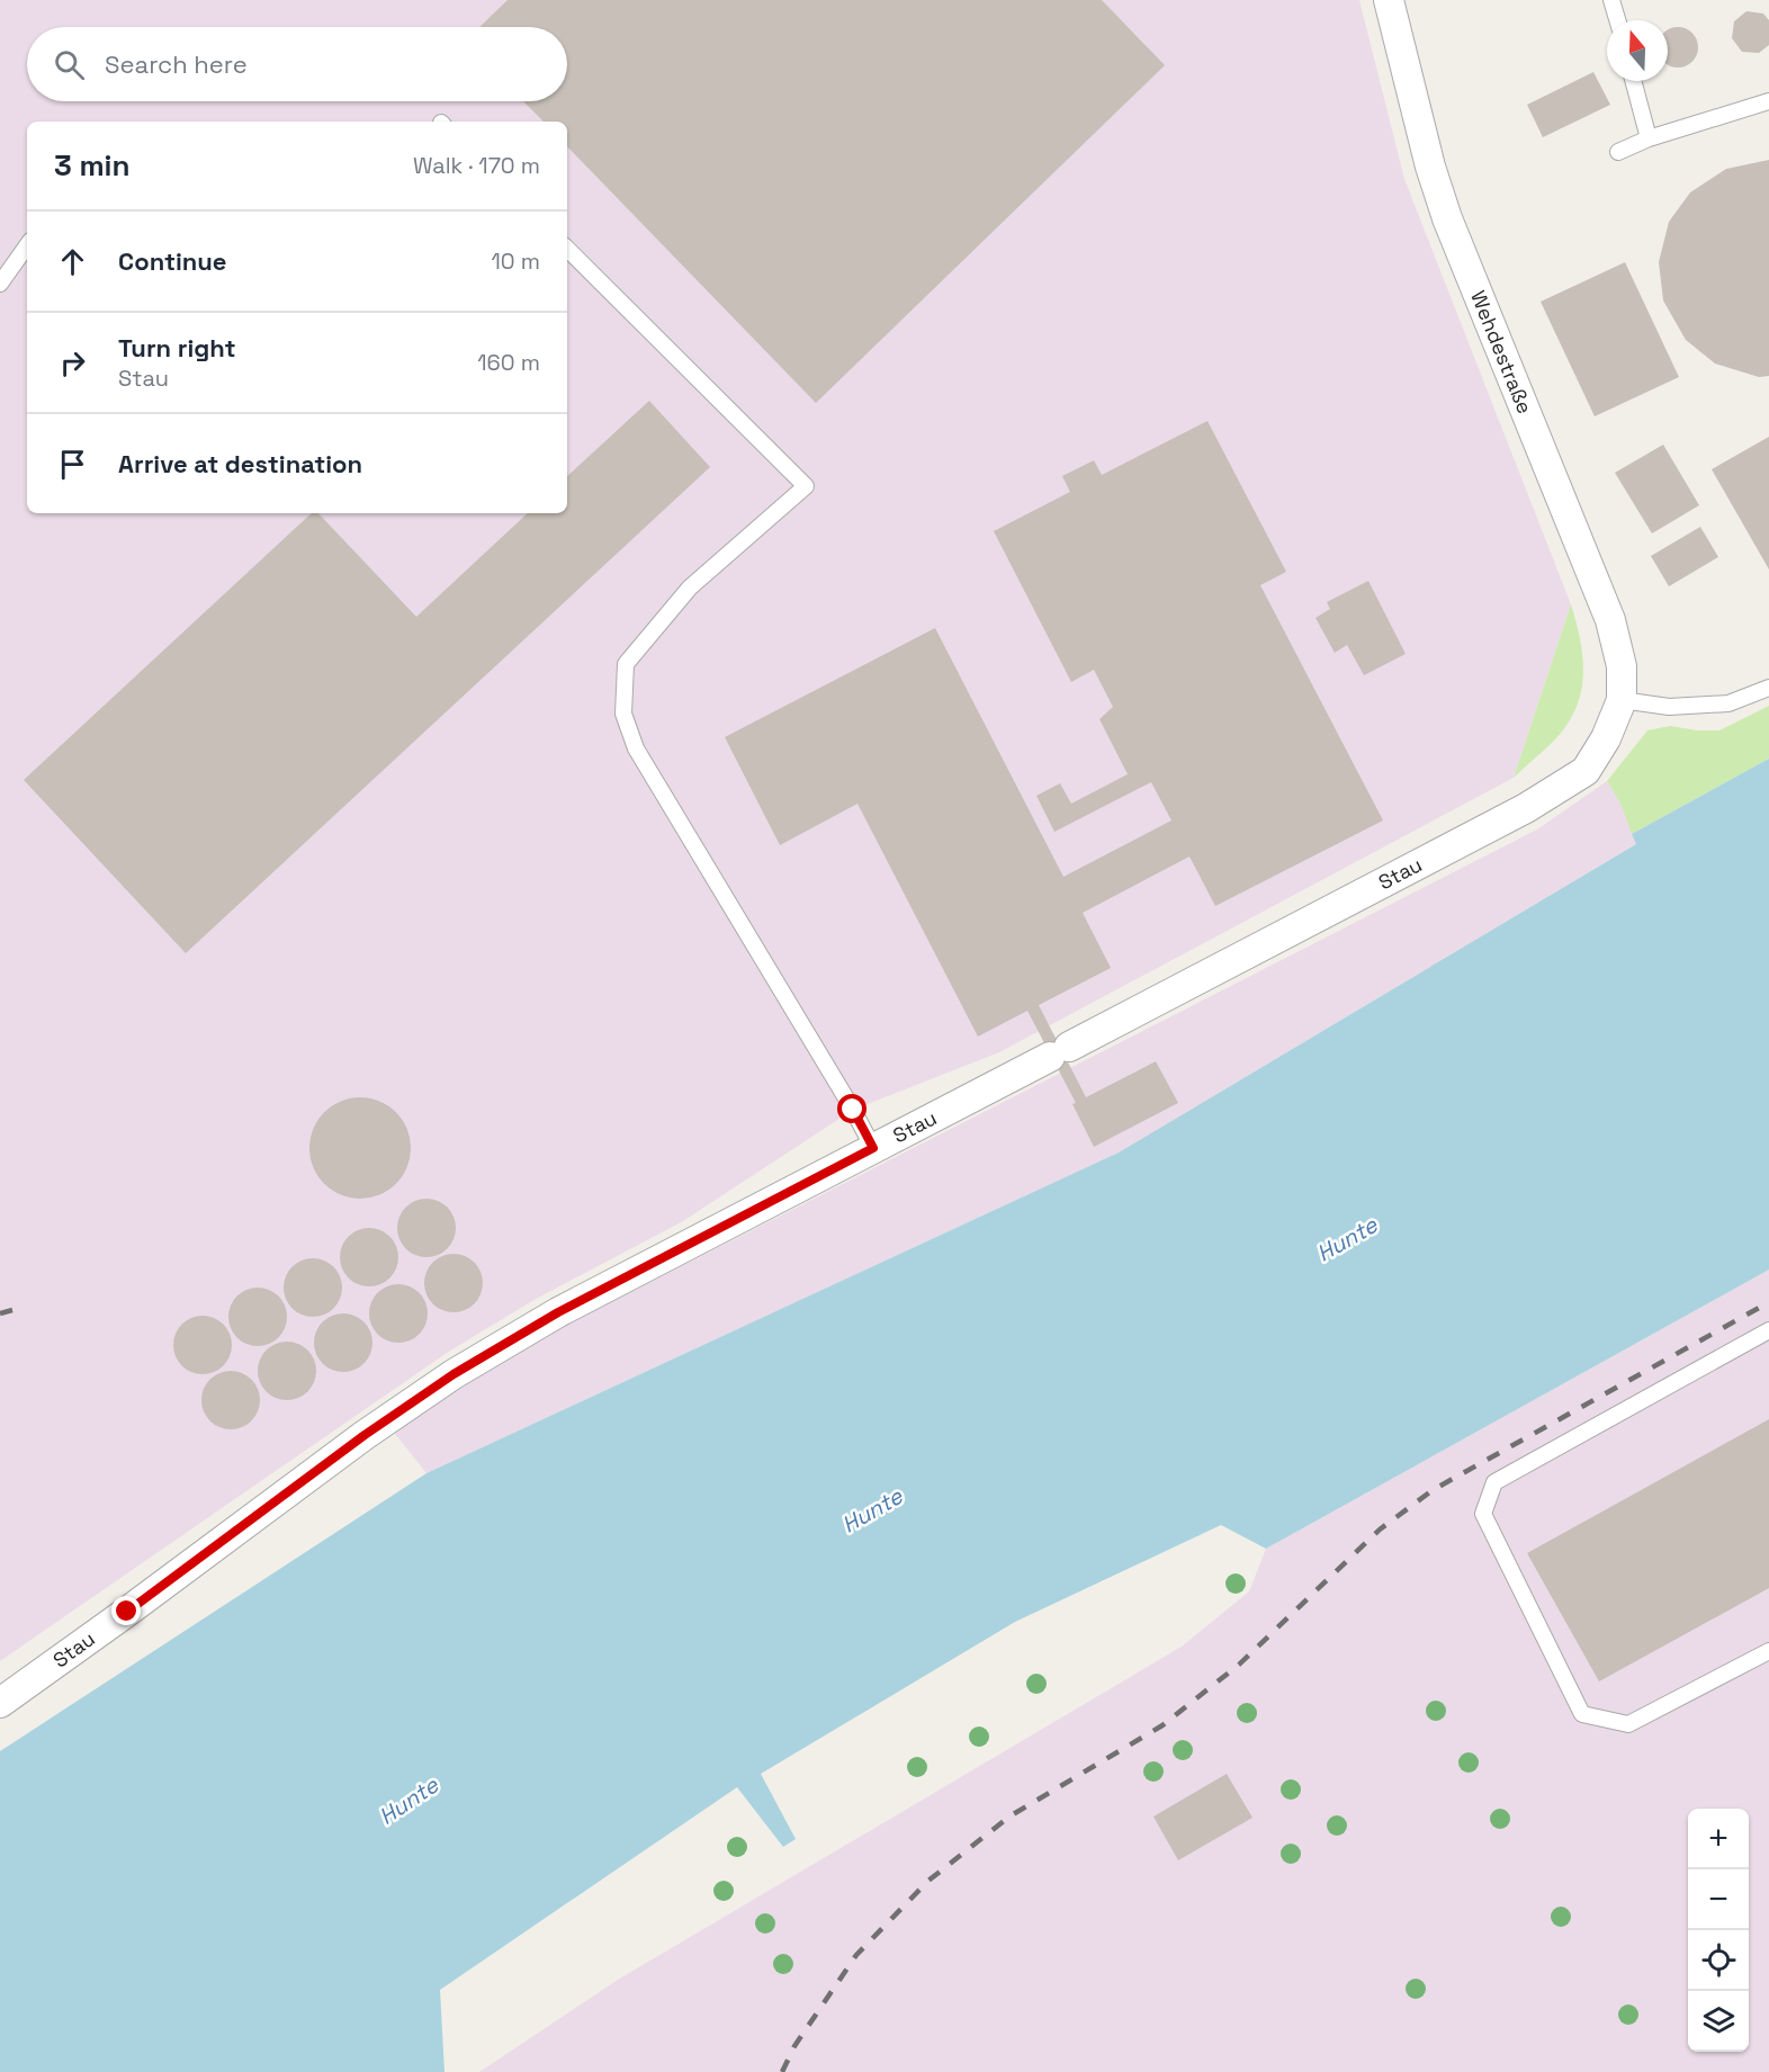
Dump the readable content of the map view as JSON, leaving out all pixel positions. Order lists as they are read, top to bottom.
{
  "streets": {
    "street": ["Wehdestraße", "Stau"]
  },
  "crossings": [
    ["Wehdestraße", "Stau"]
  ],
  "water": ["Hunte"],
  "north": "top",
  "page": {
    "search": "Search here",
    "heading": ["3 min", "Walk · 170 m"],
    "list": [
      ["Continue", "10 m"],
      ["Turn right", "Stau", "160 m"],
      "Arrive at destination"
    ],
    "map_buttons": ["+", "−"]
  }
}
